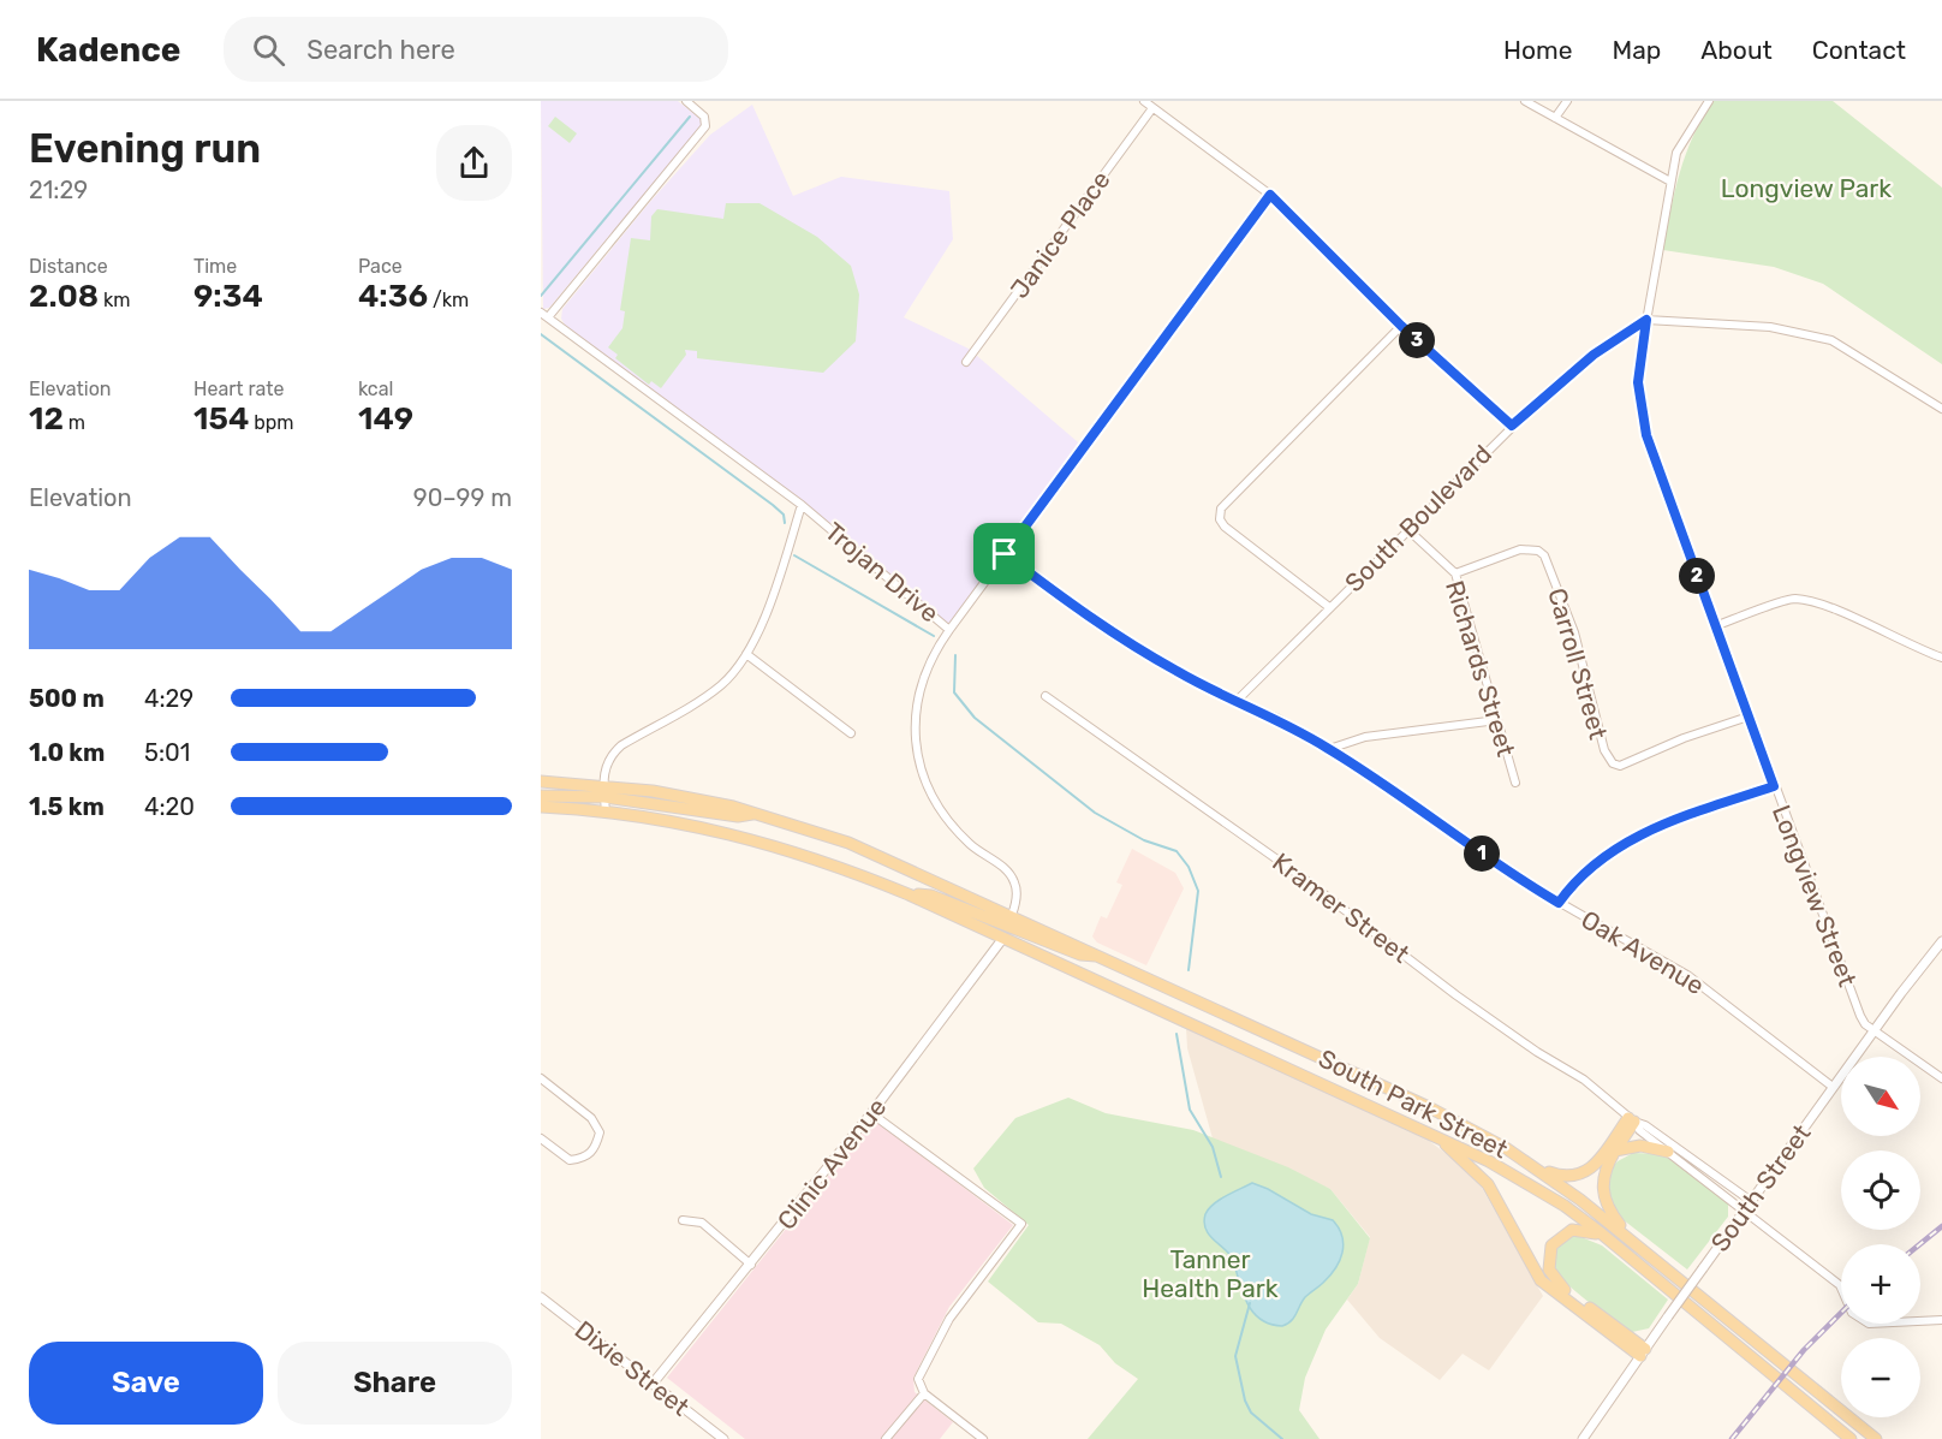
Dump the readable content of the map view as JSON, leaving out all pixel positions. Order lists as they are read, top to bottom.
{
  "streets": {
    "main road": ["South Park Street"],
    "street": [
      "Janice Place",
      "South Boulevard",
      "Trojan Drive",
      "Carroll Street",
      "Richards Street",
      "Longview Street",
      "Kramer Street",
      "Oak Avenue",
      "Clinic Avenue",
      "South Street",
      "Dixie Street"
    ]
  },
  "crossings": [
    ["South Boulevard", "Richards Street"],
    ["South Boulevard", "Longview Street"],
    ["South Boulevard", "Oak Avenue"],
    ["Trojan Drive", "South Park Street"],
    ["Carroll Street", "Richards Street"],
    ["Carroll Street", "Longview Street"],
    ["Longview Street", "South Street"],
    ["Kramer Street", "South Street"],
    ["Oak Avenue", "South Street"],
    ["South Park Street", "Clinic Avenue"],
    ["Clinic Avenue", "Dixie Street"]
  ],
  "parks": ["Longview Park", "Tanner Health Park"],
  "north": "bottom right",
  "page": {
    "header": "Kadence",
    "search": "Search here",
    "nav": [
      "Home",
      "Map",
      "About",
      "Contact"
    ],
    "heading": ["Evening run", "21:29"],
    "stats": [
      ["Distance", "2.08 km"],
      ["Time", "9:34"],
      ["Pace", "4:36 /km"],
      ["Elevation", "12 m"],
      ["Heart rate", "154 bpm"],
      ["kcal", "149"]
    ],
    "pins": ["3", "2", "1"],
    "chart": ["Elevation", "90–99 m"],
    "list": [
      {
        "name": "500 m",
        "note": "4:29"
      },
      {
        "name": "1.0 km",
        "note": "5:01"
      },
      {
        "name": "1.5 km",
        "note": "4:20"
      }
    ],
    "map_buttons": ["+", "−"],
    "buttons": ["Save", "Share"]
  }
}
